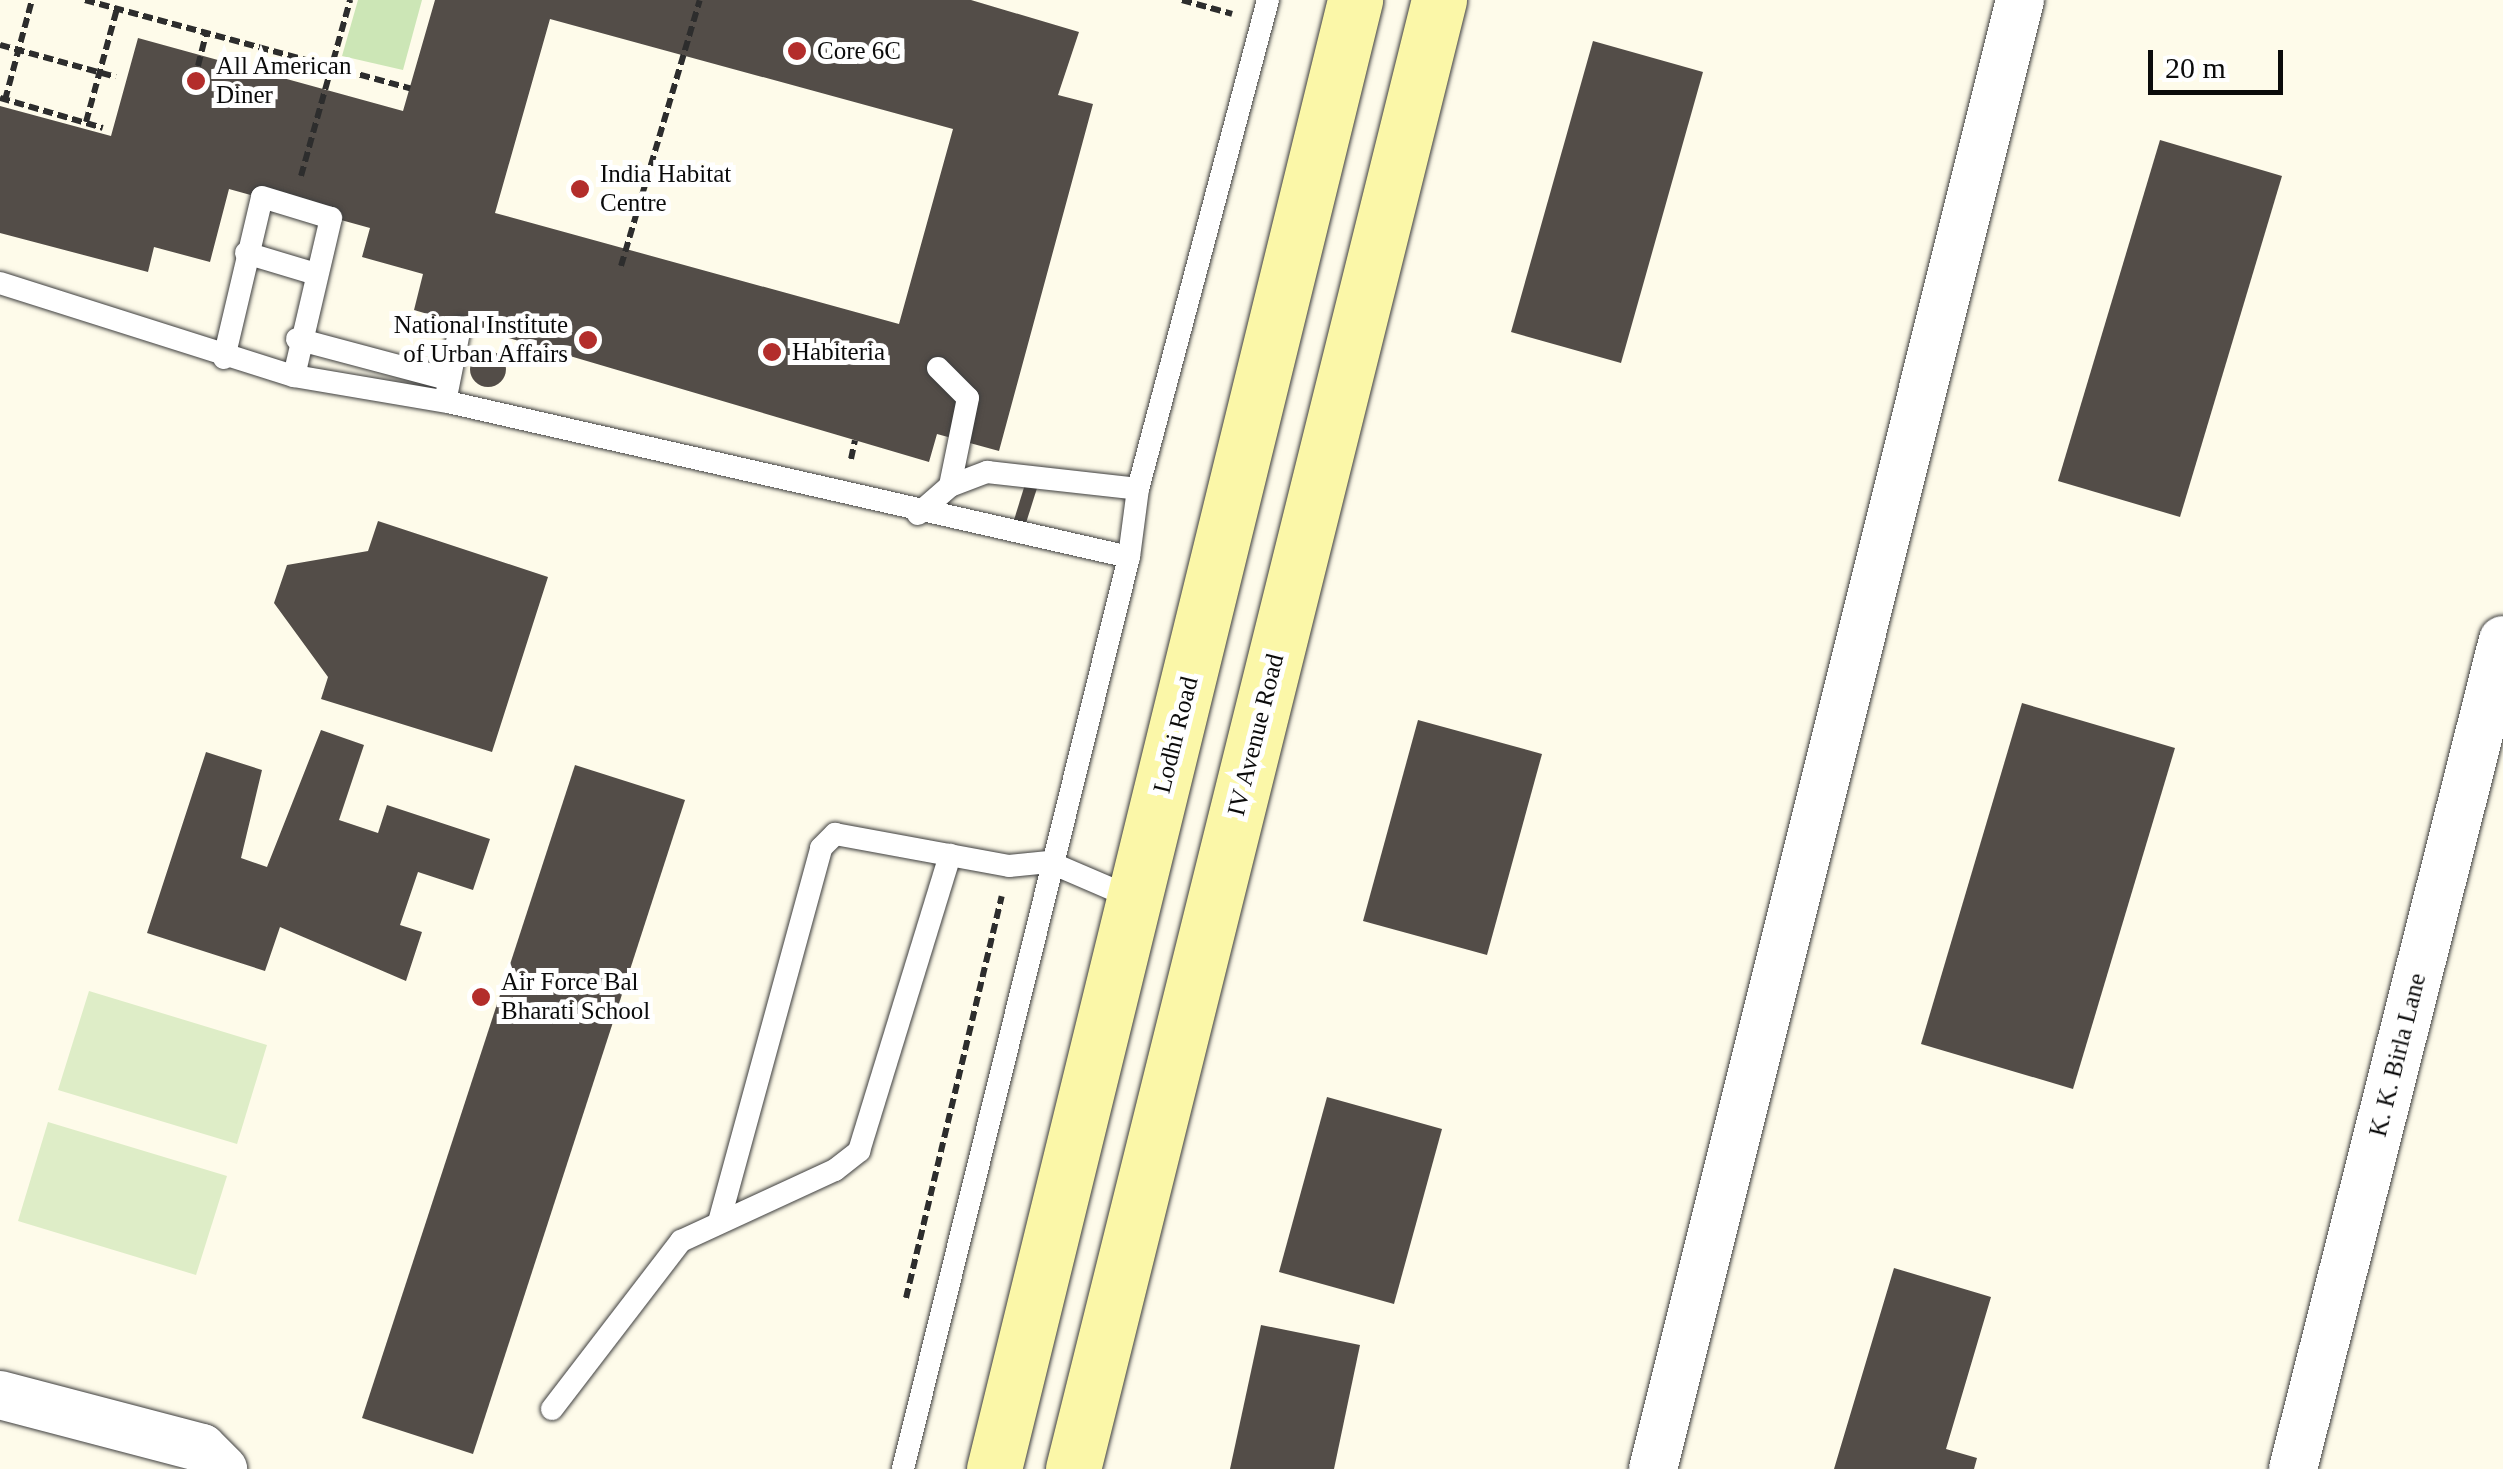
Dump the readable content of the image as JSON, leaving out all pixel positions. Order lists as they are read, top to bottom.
{
  "streets": {
    "main road": ["Lodhi Road", "IV Avenue Road"],
    "street": ["K. K. Birla Lane"]
  },
  "places": [
    "Core 6C",
    "All American Diner",
    "India Habitat Centre",
    "National Institute of Urban Affairs",
    "Habiteria",
    "Air Force Bal Bharati School"
  ],
  "scale_bar": "20 m"
}
